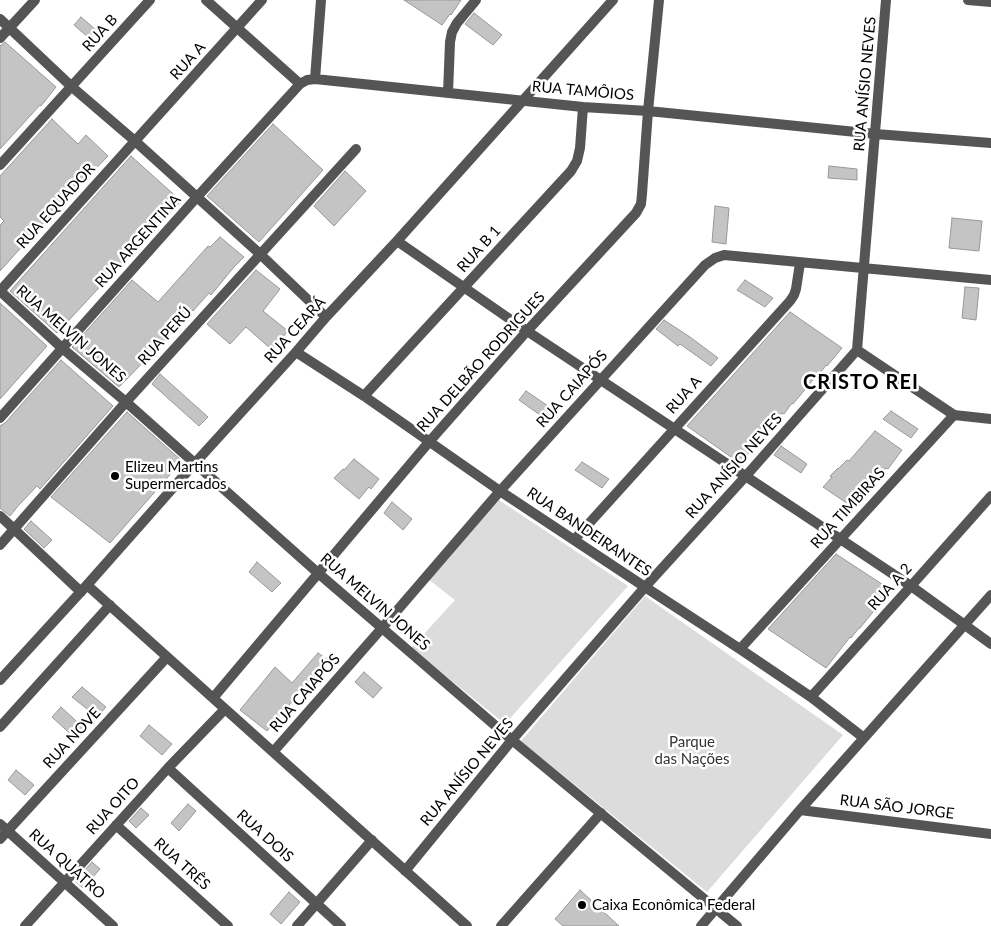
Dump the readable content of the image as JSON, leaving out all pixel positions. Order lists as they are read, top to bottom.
{
  "streets": {
    "street": [
      "RUA B",
      "RUA A",
      "RUA ANÍSIO NEVES",
      "RUA TAMÔIOS",
      "RUA EQUADOR",
      "RUA ARGENTINA",
      "RUA B 1",
      "RUA CEARÁ",
      "RUA MELVIN JONES",
      "RUA PERÚ",
      "RUA DELBÃO RODRIGUES",
      "RUA CAIAPÓS",
      "RUA TIMBIRAS",
      "RUA BANDEIRANTES",
      "RUA A 2",
      "RUA NOVE",
      "RUA OITO",
      "RUA SÃO JORGE",
      "RUA DOIS",
      "RUA QUATRO",
      "RUA TRÊS"
    ]
  },
  "crossings": [
    ["RUA A", "RUA EQUADOR"],
    ["RUA A", "RUA CAIAPÓS"],
    ["RUA A", "RUA BANDEIRANTES"],
    ["RUA ANÍSIO NEVES", "RUA TAMÔIOS"],
    ["RUA ANÍSIO NEVES", "RUA MELVIN JONES"],
    ["RUA ANÍSIO NEVES", "RUA CAIAPÓS"],
    ["RUA ANÍSIO NEVES", "RUA BANDEIRANTES"],
    ["RUA TAMÔIOS", "RUA ARGENTINA"],
    ["RUA TAMÔIOS", "RUA B 1"],
    ["RUA TAMÔIOS", "RUA CEARÁ"],
    ["RUA TAMÔIOS", "RUA DELBÃO RODRIGUES"],
    ["RUA EQUADOR", "RUA MELVIN JONES"],
    ["RUA ARGENTINA", "RUA MELVIN JONES"],
    ["RUA B 1", "RUA BANDEIRANTES"],
    ["RUA CEARÁ", "RUA MELVIN JONES"],
    ["RUA CEARÁ", "RUA BANDEIRANTES"],
    ["RUA MELVIN JONES", "RUA PERÚ"],
    ["RUA MELVIN JONES", "RUA DELBÃO RODRIGUES"],
    ["RUA MELVIN JONES", "RUA CAIAPÓS"],
    ["RUA DELBÃO RODRIGUES", "RUA BANDEIRANTES"],
    ["RUA CAIAPÓS", "RUA BANDEIRANTES"],
    ["RUA TIMBIRAS", "RUA BANDEIRANTES"],
    ["RUA BANDEIRANTES", "RUA A 2"],
    ["RUA NOVE", "RUA QUATRO"],
    ["RUA OITO", "RUA DOIS"],
    ["RUA OITO", "RUA QUATRO"],
    ["RUA OITO", "RUA TRÊS"]
  ],
  "districts": ["CRISTO REI"],
  "parks": ["Parque das Nações"],
  "places": ["Elizeu Martins Supermercados", "Caixa Econômica Federal"]
}
